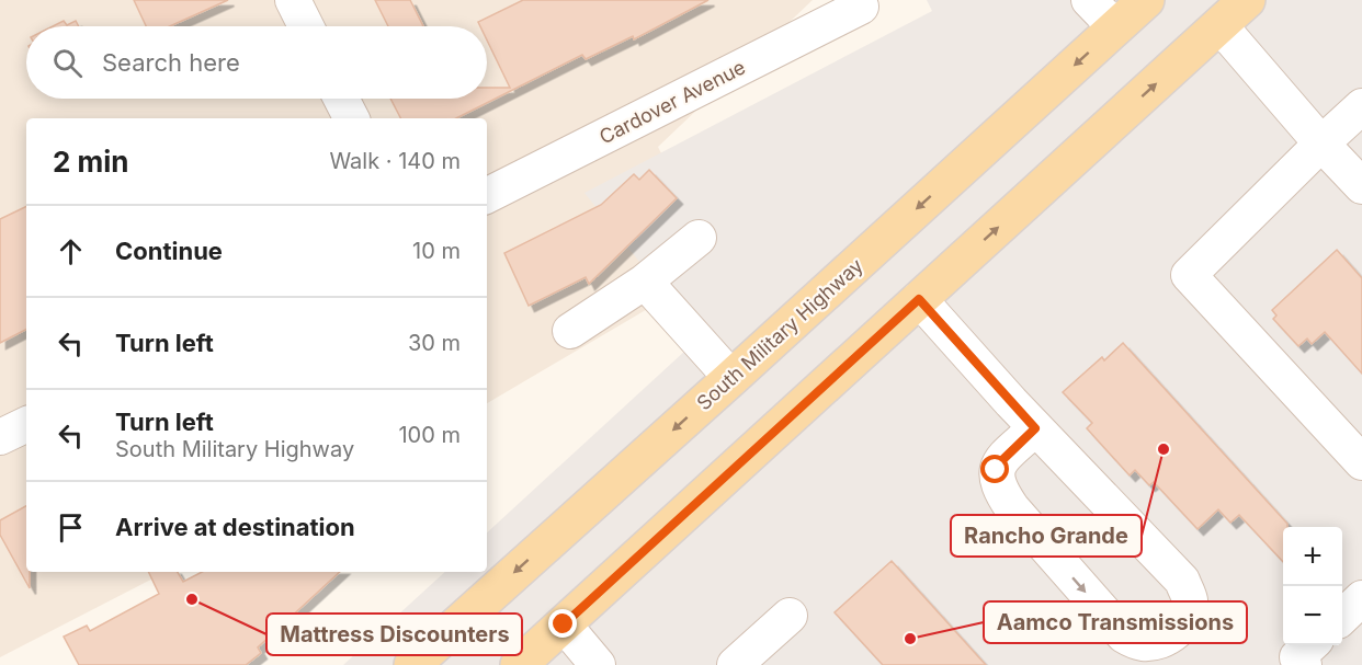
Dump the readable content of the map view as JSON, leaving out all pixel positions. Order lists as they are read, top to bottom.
{
  "streets": {
    "main road": ["South Military Highway"],
    "street": ["Cardover Avenue"]
  },
  "places": ["Rancho Grande", "Mattress Discounters", "Aamco Transmissions"],
  "page": {
    "search": "Search here",
    "heading": ["2 min", "Walk · 140 m"],
    "list": [
      ["Continue", "10 m"],
      ["Turn left", "30 m"],
      ["Turn left", "South Military Highway", "100 m"],
      "Arrive at destination"
    ],
    "map_buttons": ["+", "−"]
  }
}
